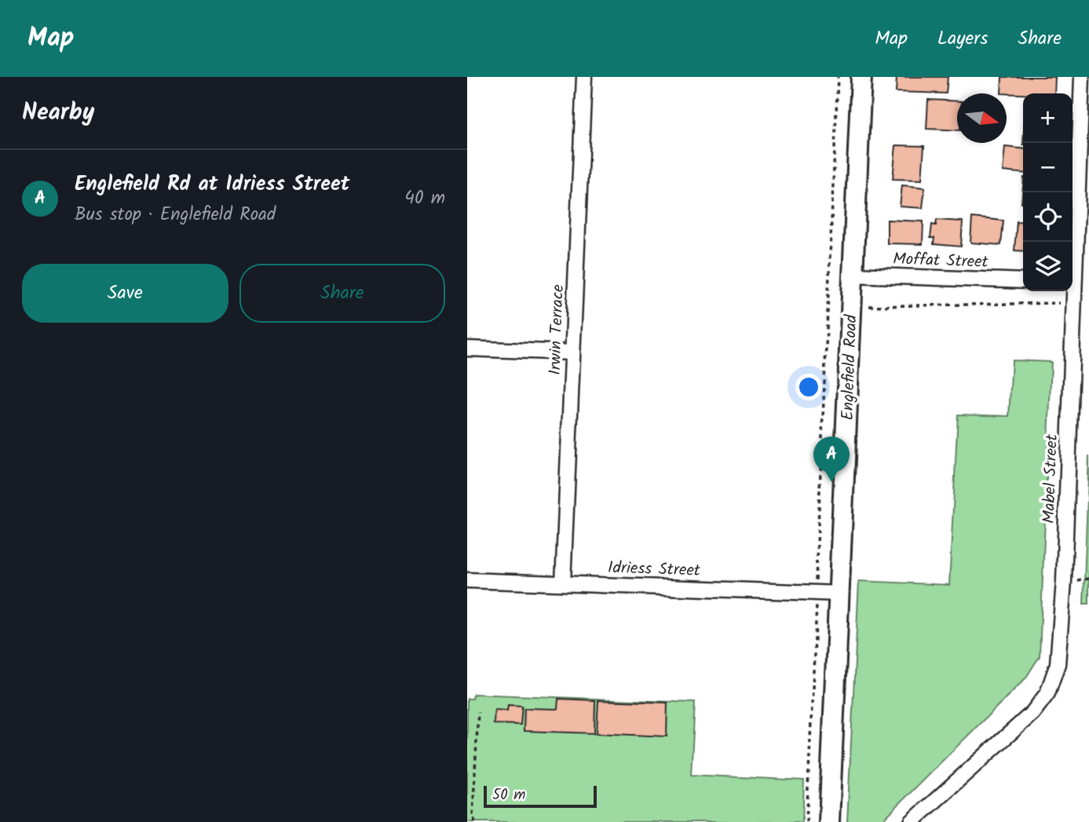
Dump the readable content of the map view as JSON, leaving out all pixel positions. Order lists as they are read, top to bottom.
{
  "streets": {
    "main road": ["Englefield Road"],
    "street": [
      "Moffat Street",
      "Irwin Terrace",
      "Mabel Street",
      "Idriess Street"
    ]
  },
  "crossings": [
    ["Moffat Street", "Englefield Road"],
    ["Irwin Terrace", "Idriess Street"],
    ["Englefield Road", "Idriess Street"]
  ],
  "scale_bar": "50 m",
  "north": "right",
  "page": {
    "header": "Map",
    "nav": ["Map", "Layers", "Share"],
    "heading": "Nearby",
    "map_buttons": ["+", "−"],
    "list": [
      {
        "mark": "A",
        "name": "Englefield Rd at Idriess Street",
        "note": "Bus stop · Englefield Road",
        "value": "40 m"
      }
    ],
    "buttons": ["Save", "Share"],
    "pins": "A",
    "scale": "50 m"
  }
}
